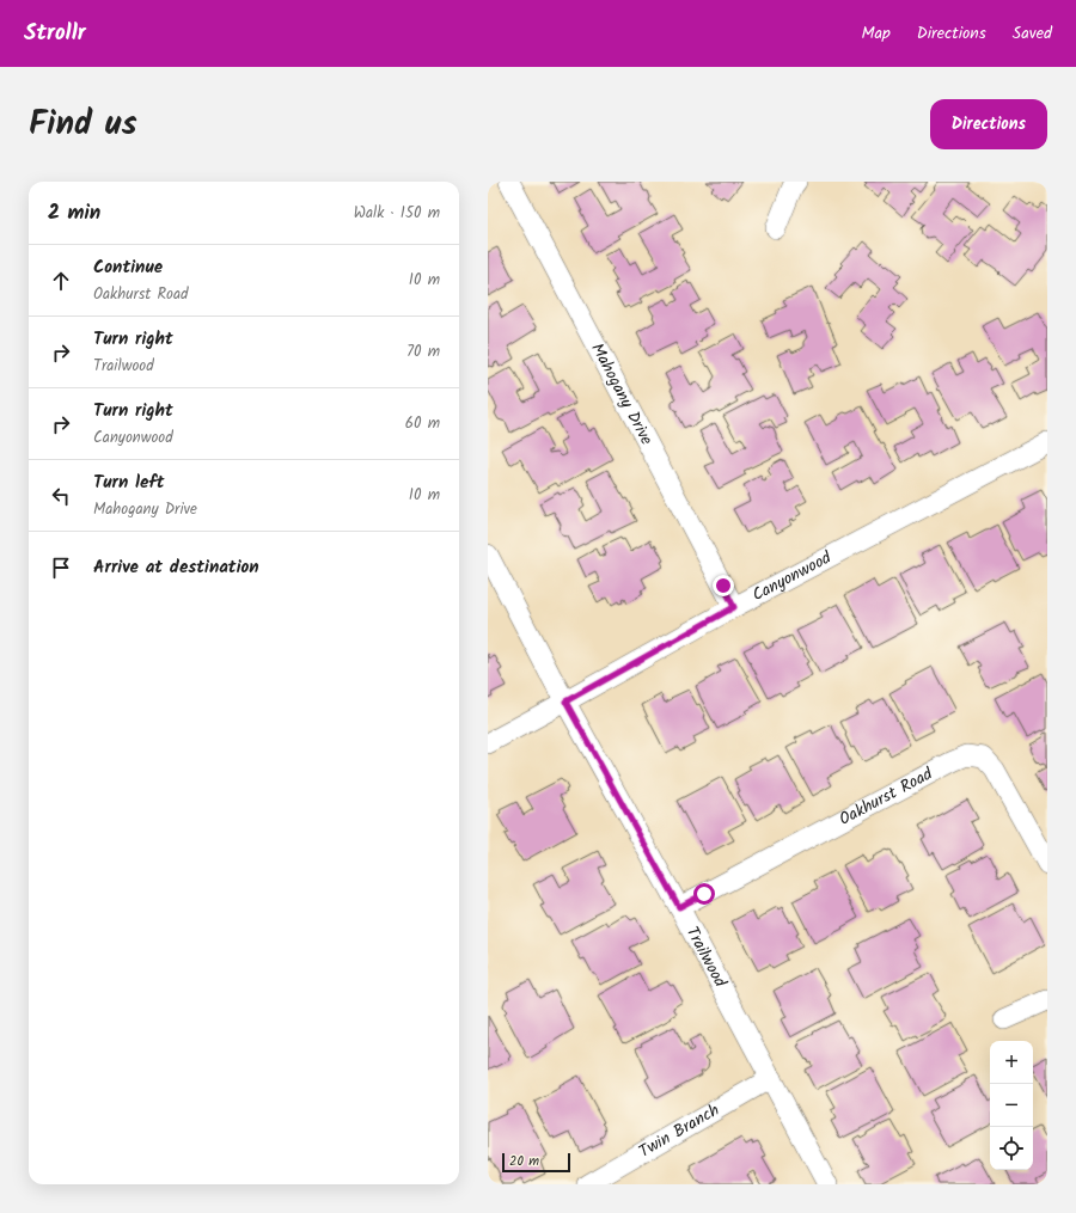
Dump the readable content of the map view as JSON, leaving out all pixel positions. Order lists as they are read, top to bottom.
{
  "streets": {
    "street": [
      "Mahogany Drive",
      "Canyonwood",
      "Oakhurst Road",
      "Trailwood",
      "Twin Branch"
    ]
  },
  "crossings": [
    ["Mahogany Drive", "Canyonwood"],
    ["Canyonwood", "Trailwood"],
    ["Oakhurst Road", "Trailwood"],
    ["Trailwood", "Twin Branch"]
  ],
  "scale_bar": "20 m",
  "page": {
    "header": "Strollr",
    "nav": ["Map", "Directions", "Saved"],
    "title": "Find us",
    "buttons": "Directions",
    "heading": ["2 min", "Walk · 150 m"],
    "list": [
      ["Continue", "Oakhurst Road", "10 m"],
      ["Turn right", "Trailwood", "70 m"],
      ["Turn right", "Canyonwood", "60 m"],
      ["Turn left", "Mahogany Drive", "10 m"],
      "Arrive at destination"
    ],
    "map_buttons": ["+", "−"],
    "scale": "20 m"
  }
}
